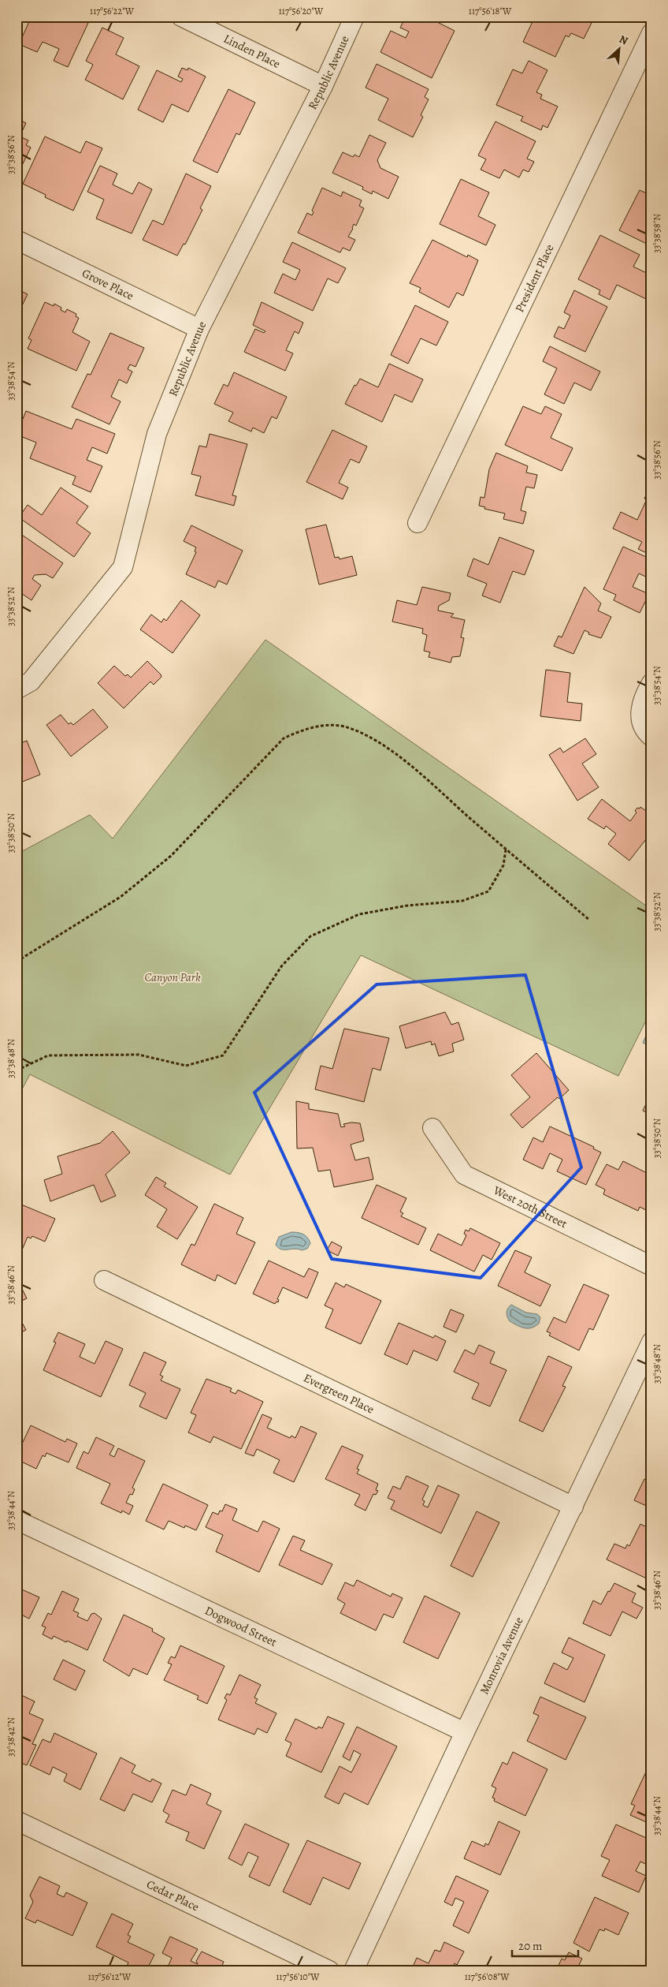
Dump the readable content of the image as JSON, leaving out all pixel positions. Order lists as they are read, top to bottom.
{
  "streets": {
    "street": [
      "Linden Place",
      "Republic Avenue",
      "President Place",
      "Grove Place",
      "West 20th Street",
      "Evergreen Place",
      "Dogwood Street",
      "Monrovia Avenue",
      "Cedar Place"
    ]
  },
  "crossings": [
    ["Linden Place", "Republic Avenue"],
    ["Republic Avenue", "Grove Place"],
    ["Evergreen Place", "Monrovia Avenue"],
    ["Dogwood Street", "Monrovia Avenue"]
  ],
  "parks": ["Canyon Park"],
  "scale_bar": "20 m",
  "north": "top right",
  "coordinates": [
    "117°56'22\"W",
    "117°56'20\"W",
    "117°56'18\"W",
    "33°38'56\"N",
    "33°38'58\"N",
    "33°38'54\"N",
    "33°38'52\"N",
    "33°38'50\"N",
    "33°38'48\"N",
    "33°38'46\"N",
    "33°38'44\"N",
    "33°38'42\"N",
    "117°56'12\"W",
    "117°56'10\"W",
    "117°56'08\"W"
  ]
}
